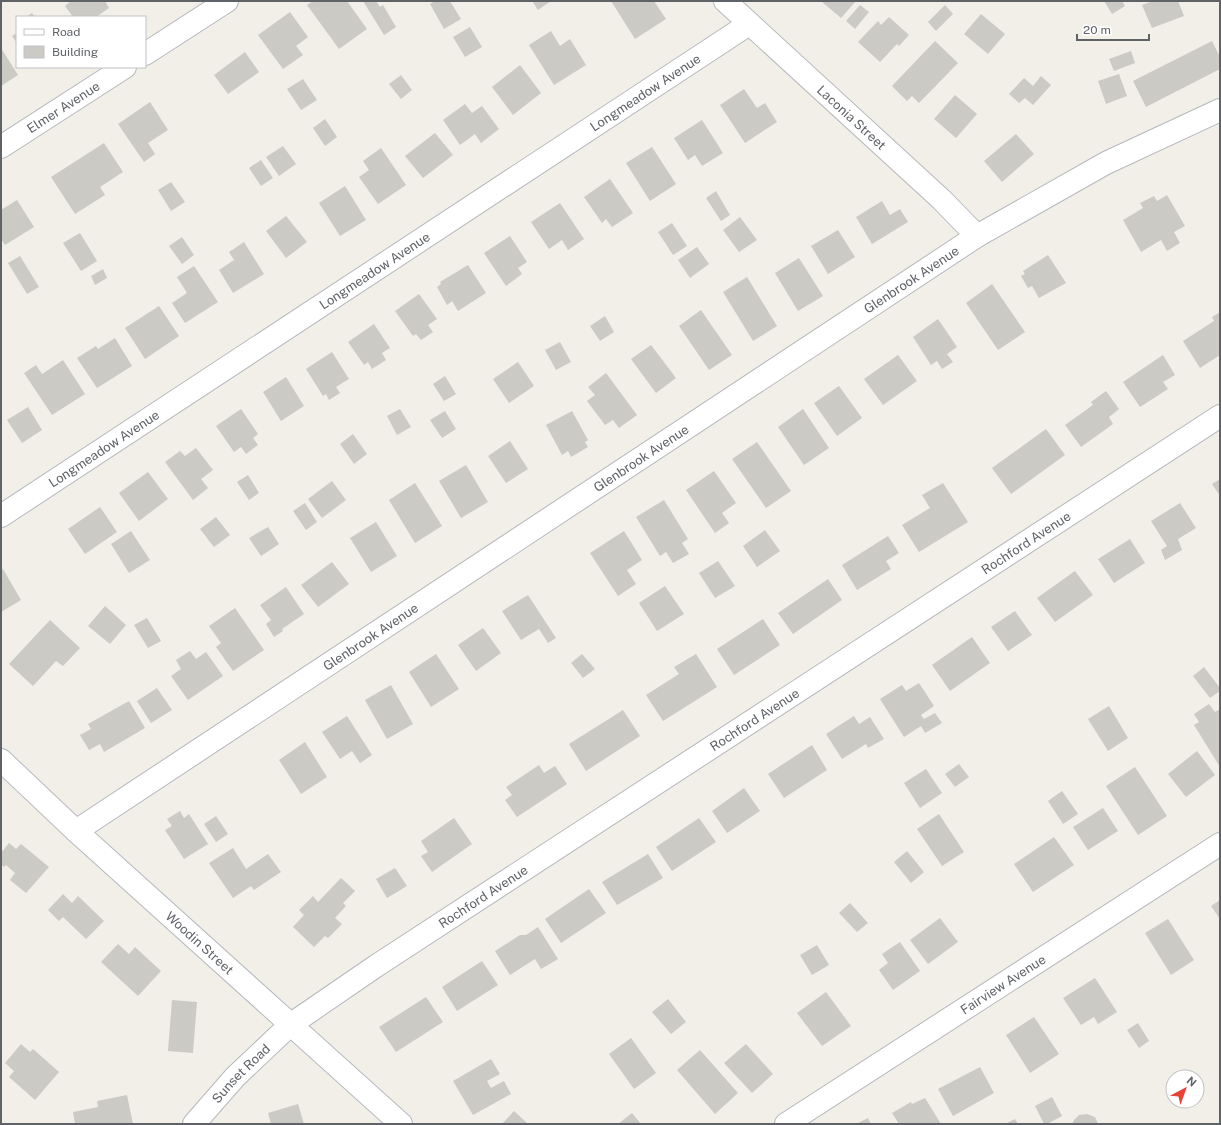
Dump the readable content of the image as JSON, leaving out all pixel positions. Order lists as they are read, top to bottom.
{
  "streets": {
    "street": [
      "Longmeadow Avenue",
      "Elmer Avenue",
      "Laconia Street",
      "Glenbrook Avenue",
      "Rochford Avenue",
      "Woodin Street",
      "Fairview Avenue",
      "Sunset Road"
    ]
  },
  "crossings": [
    ["Longmeadow Avenue", "Laconia Street"],
    ["Laconia Street", "Glenbrook Avenue"],
    ["Glenbrook Avenue", "Woodin Street"],
    ["Rochford Avenue", "Woodin Street"],
    ["Rochford Avenue", "Sunset Road"],
    ["Woodin Street", "Sunset Road"]
  ],
  "legend": ["Road", "Building"],
  "scale_bar": "20 m",
  "north": "top right"
}
